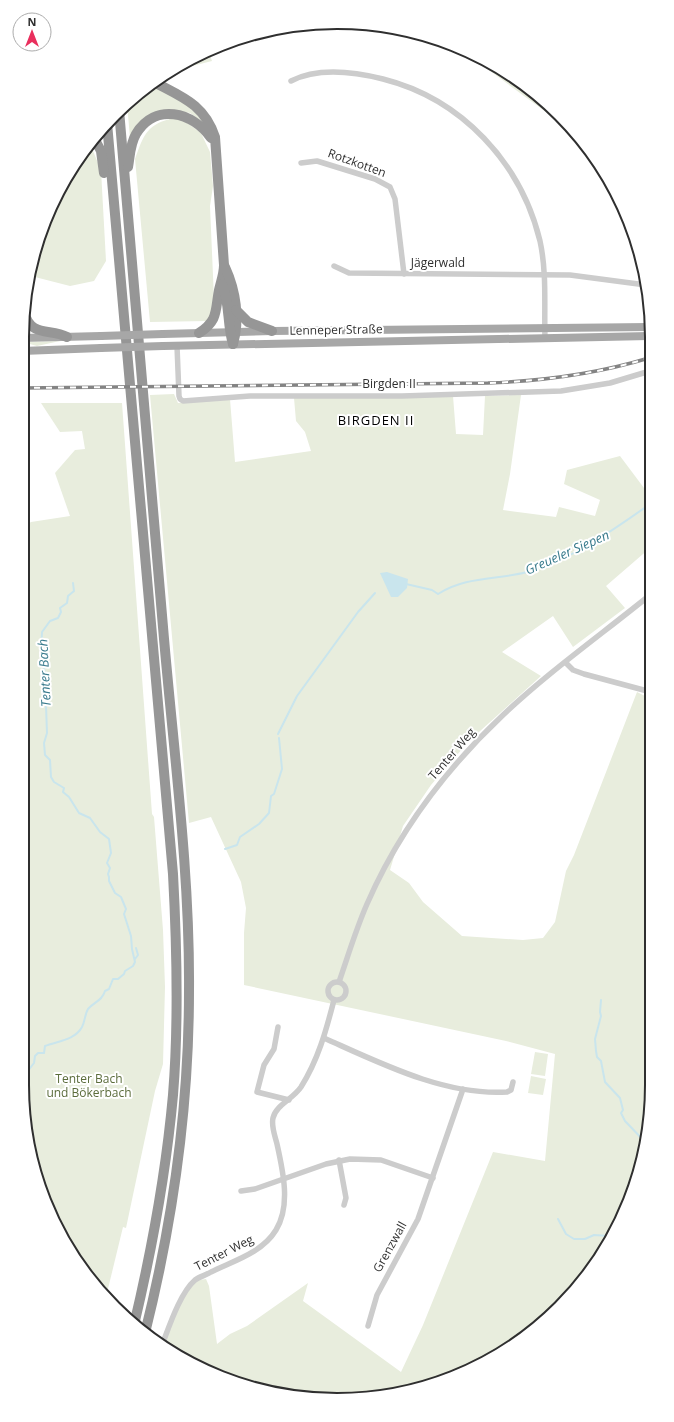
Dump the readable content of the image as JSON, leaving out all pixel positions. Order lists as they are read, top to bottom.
{
  "streets": {
    "main road": ["Lenneper Straße"],
    "street": [
      "Rotzkotten",
      "Jägerwald",
      "Birgden II",
      "Tenter Weg",
      "Grenzwall"
    ]
  },
  "crossings": [
    ["Rotzkotten", "Jägerwald"],
    ["Lenneper Straße", "Birgden II"]
  ],
  "districts": ["BIRGDEN II"],
  "water": ["Greueler Siepen", "Tenter Bach"],
  "parks": ["Tenter Bach und Bökerbach"],
  "north": "top"
}
